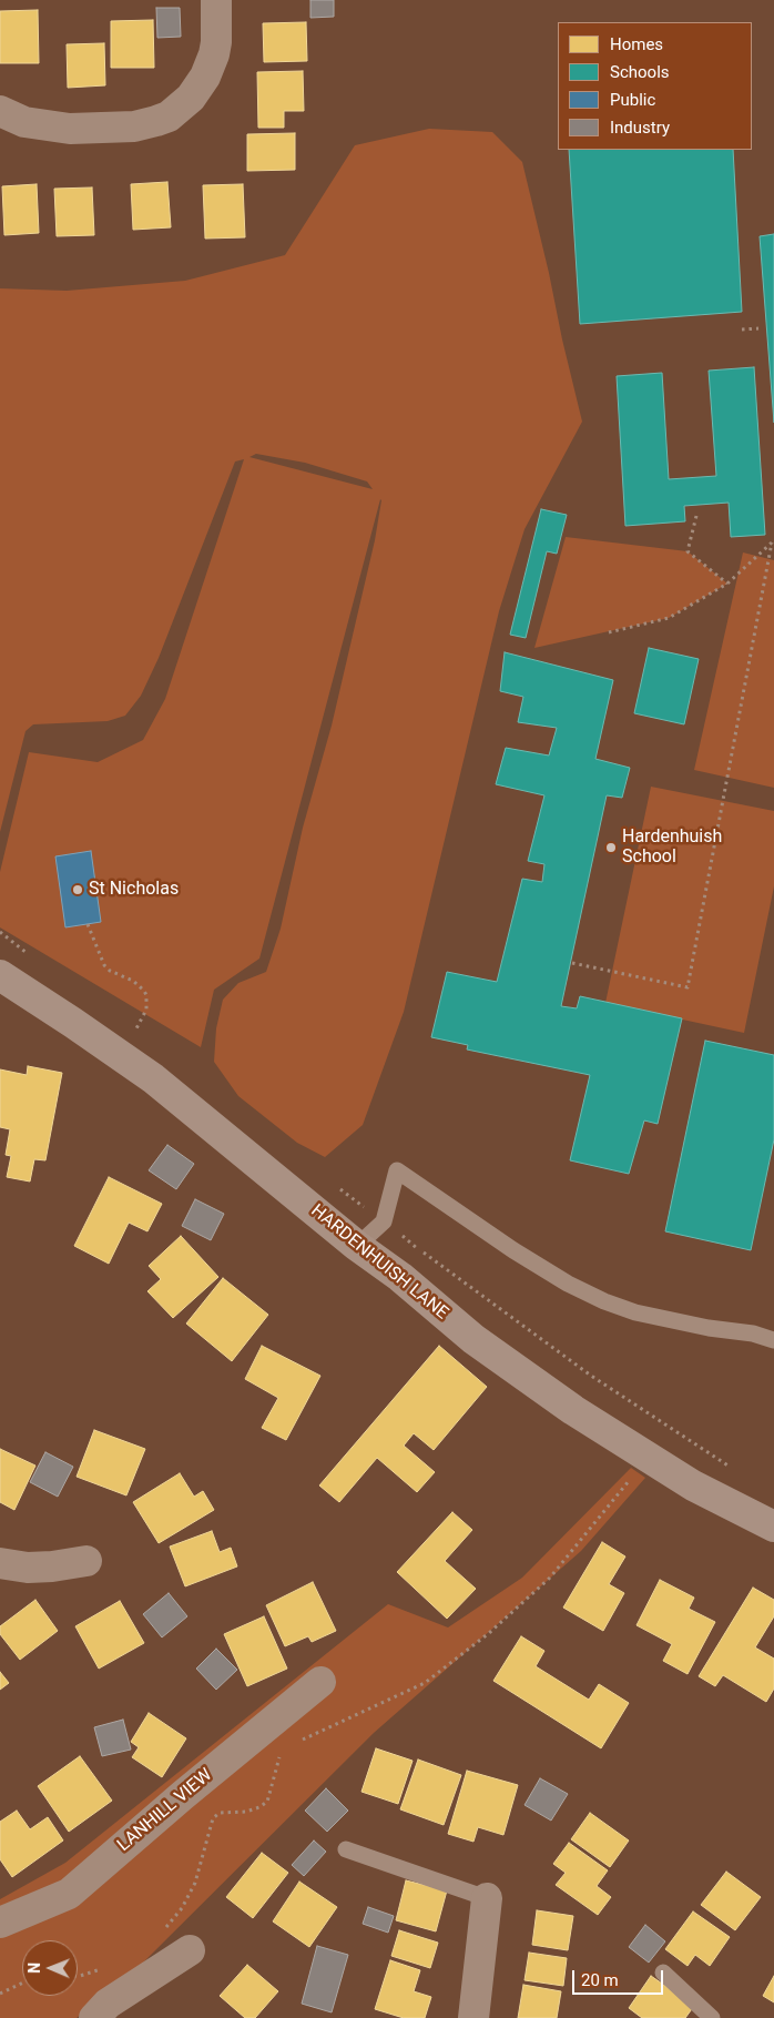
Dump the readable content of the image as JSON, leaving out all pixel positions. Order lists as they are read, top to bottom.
{
  "streets": {
    "main road": ["HARDENHUISH LANE"],
    "street": ["LANHILL VIEW"]
  },
  "places": ["Hardenhuish School", "St Nicholas"],
  "legend": [
    "Homes",
    "Schools",
    "Public",
    "Industry"
  ],
  "scale_bar": "20 m",
  "north": "left"
}
